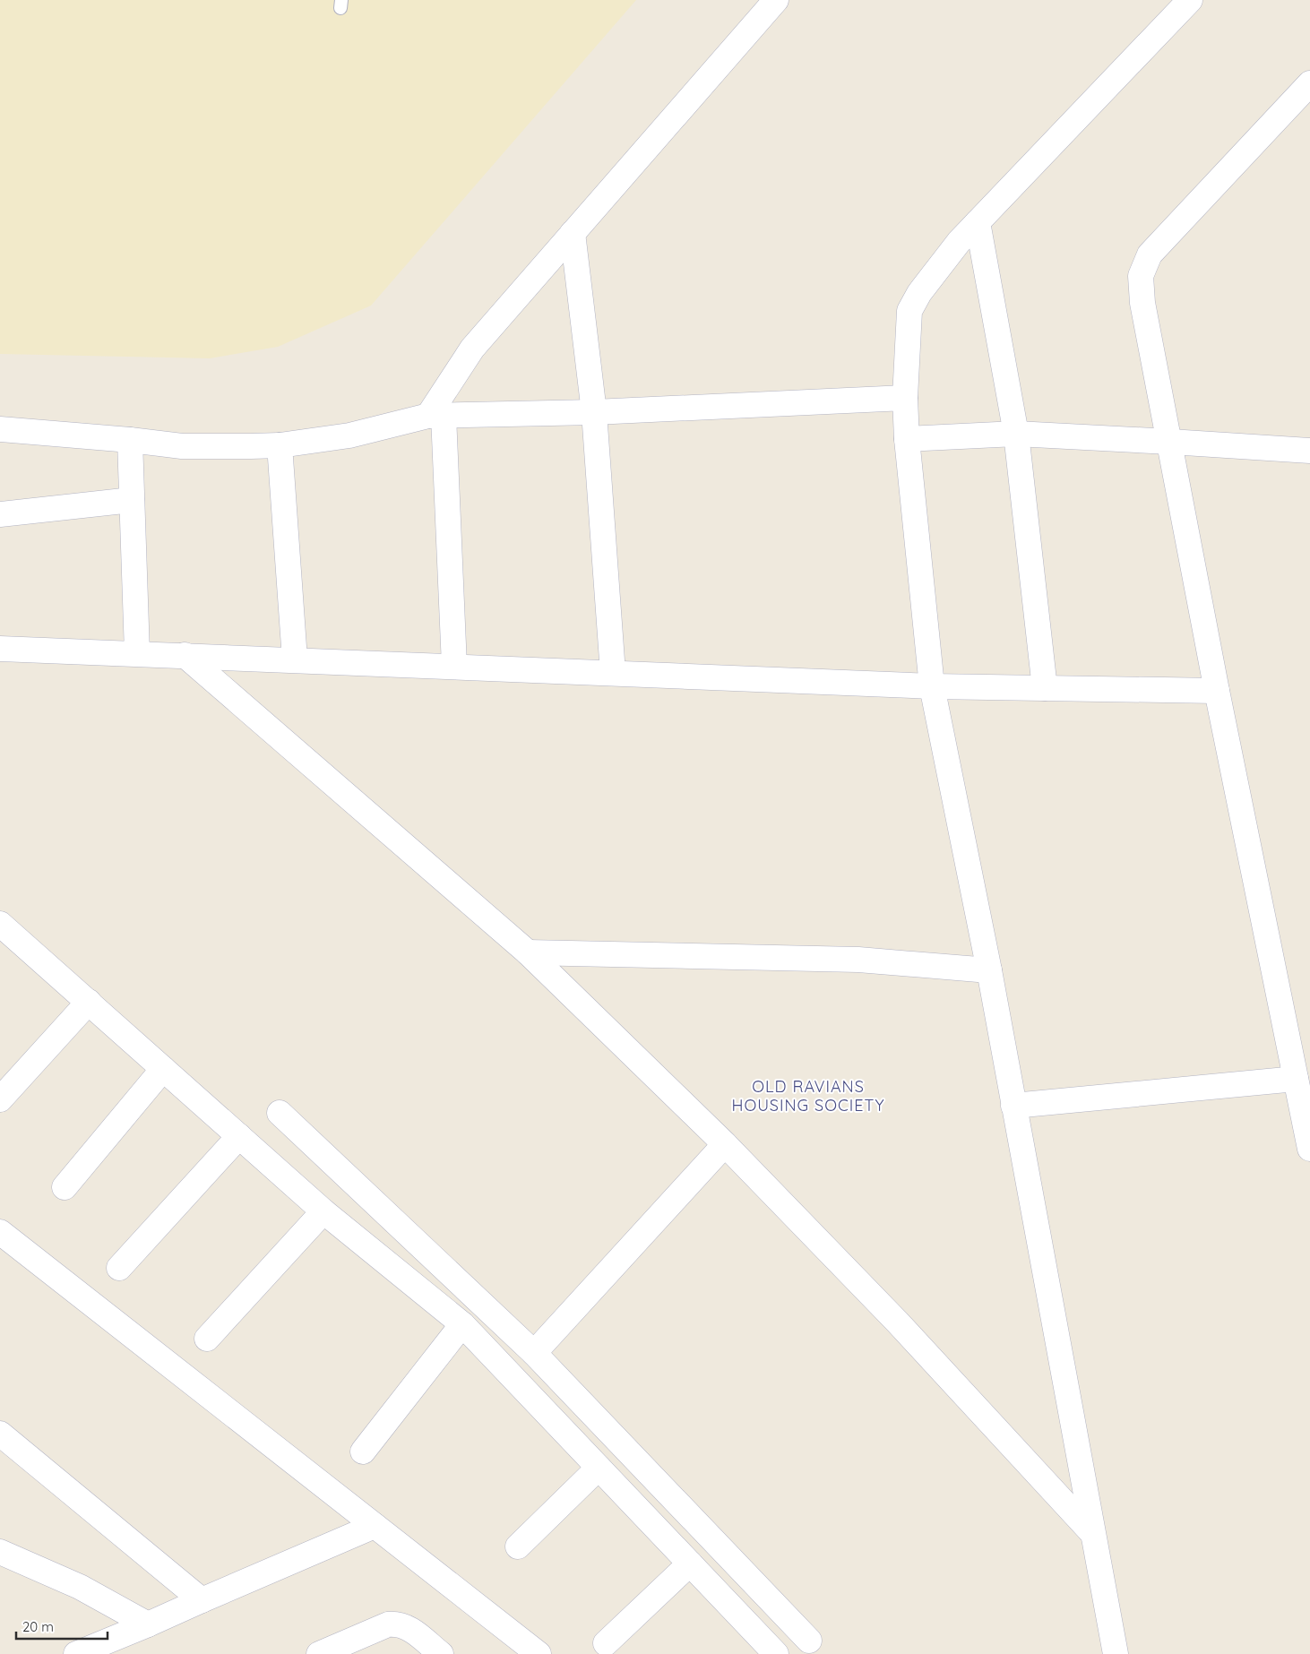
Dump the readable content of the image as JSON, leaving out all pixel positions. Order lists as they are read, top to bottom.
{
  "districts": ["OLD RAVIANS HOUSING SOCIETY"],
  "scale_bar": "20 m"
}
